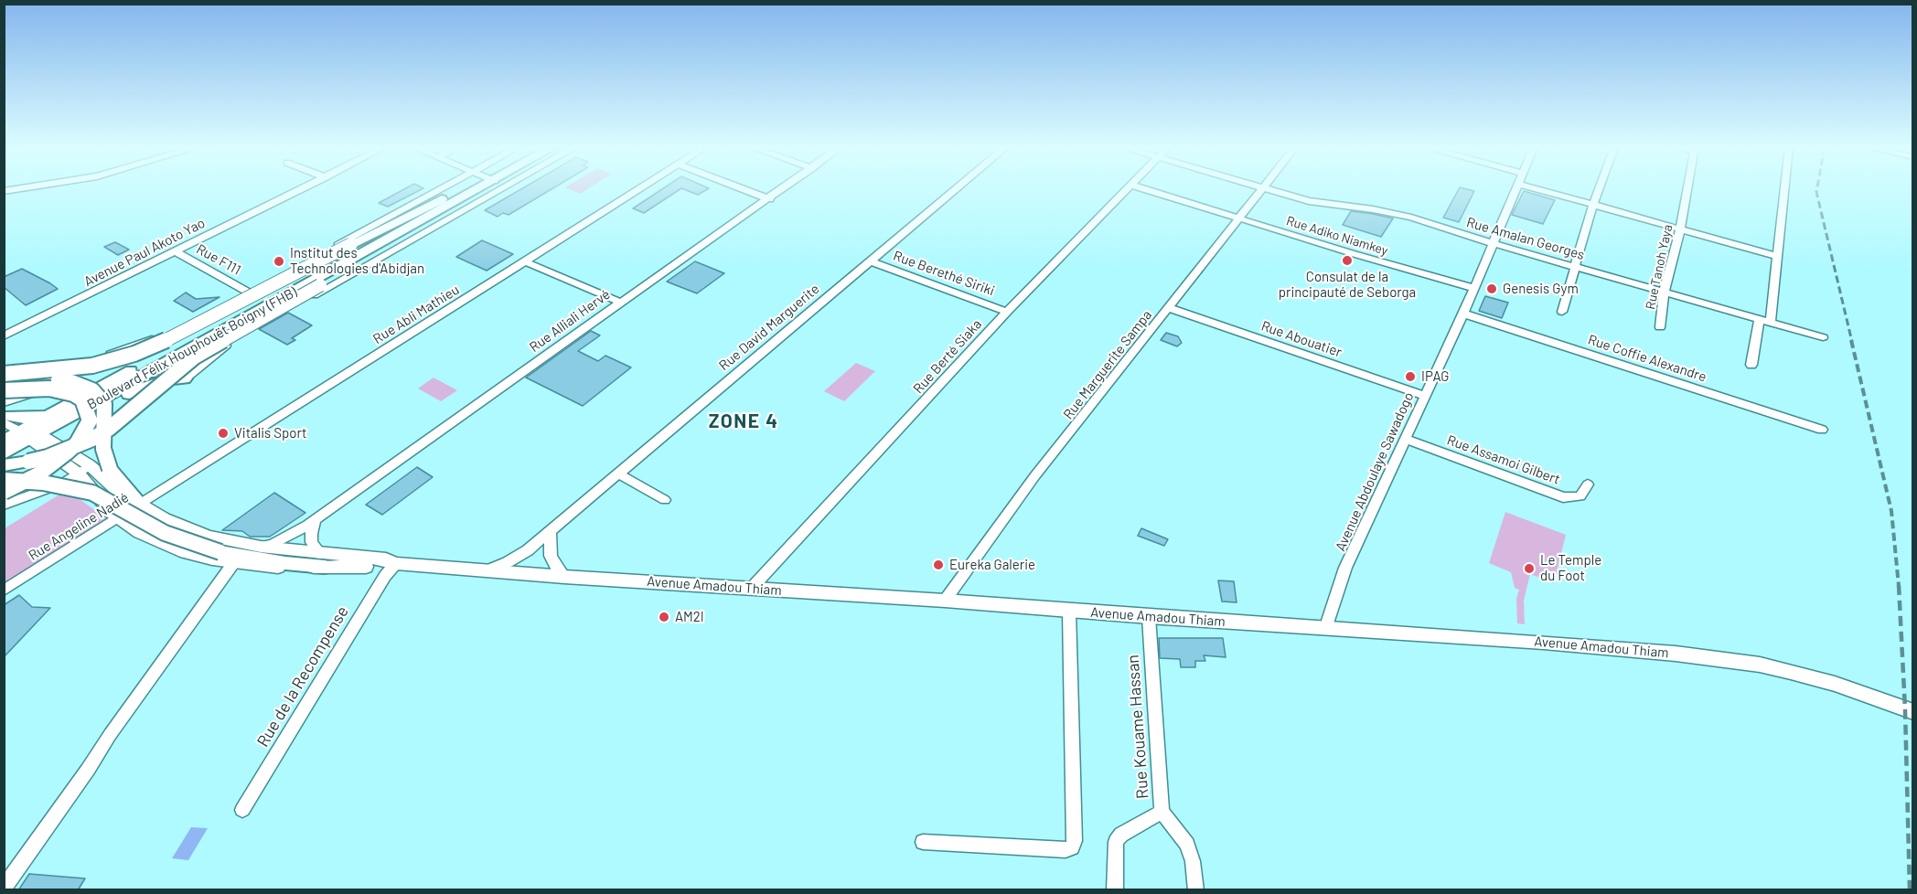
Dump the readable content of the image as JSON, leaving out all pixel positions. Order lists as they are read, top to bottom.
{
  "streets": {
    "highway": ["Boulevard Félix Houphouët Boigny (FHB)"],
    "main road": ["Avenue Amadou Thiam"],
    "street": [
      "Rue Adiko Niamkey",
      "Rue Amalan Georges",
      "Avenue Paul Akoto Yao",
      "Rue F111",
      "Rue Tanoh Yaya",
      "Rue Berethé Siriki",
      "Rue Abli Mathieu",
      "Rue Alliali Hervé",
      "Rue David Marguerite",
      "Rue Abouatier",
      "Rue Berté Siaka",
      "Rue Coffie Alexandre",
      "Rue Marguerite Sampa",
      "Rue Assamoi Gilbert",
      "Avenue Abdoulaye Sawadogo",
      "Rue Angeline Nadié",
      "Rue de la Recompense",
      "Rue Kouame Hassan"
    ]
  },
  "crossings": [
    ["Rue Adiko Niamkey", "Rue Marguerite Sampa"],
    ["Rue Adiko Niamkey", "Avenue Abdoulaye Sawadogo"],
    ["Rue Amalan Georges", "Rue Tanoh Yaya"],
    ["Rue Amalan Georges", "Rue Marguerite Sampa"],
    ["Rue Amalan Georges", "Avenue Abdoulaye Sawadogo"],
    ["Avenue Paul Akoto Yao", "Rue F111"],
    ["Rue Berethé Siriki", "Rue David Marguerite"],
    ["Rue Berethé Siriki", "Rue Berté Siaka"],
    ["Rue Abli Mathieu", "Rue Angeline Nadié"],
    ["Rue Abli Mathieu", "Avenue Amadou Thiam"],
    ["Rue Alliali Hervé", "Avenue Amadou Thiam"],
    ["Rue David Marguerite", "Avenue Amadou Thiam"],
    ["Rue Abouatier", "Rue Marguerite Sampa"],
    ["Rue Abouatier", "Avenue Abdoulaye Sawadogo"],
    ["Boulevard Félix Houphouët Boigny (FHB)", "Avenue Amadou Thiam"],
    ["Rue Berté Siaka", "Avenue Amadou Thiam"],
    ["Rue Coffie Alexandre", "Avenue Abdoulaye Sawadogo"],
    ["Rue Marguerite Sampa", "Avenue Amadou Thiam"],
    ["Rue Assamoi Gilbert", "Avenue Abdoulaye Sawadogo"],
    ["Avenue Abdoulaye Sawadogo", "Avenue Amadou Thiam"],
    ["Rue Angeline Nadié", "Avenue Amadou Thiam"],
    ["Avenue Amadou Thiam", "Rue de la Recompense"],
    ["Avenue Amadou Thiam", "Rue Kouame Hassan"]
  ],
  "districts": ["ZONE 4"],
  "places": [
    "Consulat de la principauté de Seborga",
    "Institut des Technologies d'Abidjan",
    "Genesis Gym",
    "IPAG",
    "Vitalis Sport",
    "Eureka Galerie",
    "Le Temple du Foot",
    "AM2I"
  ]
}
